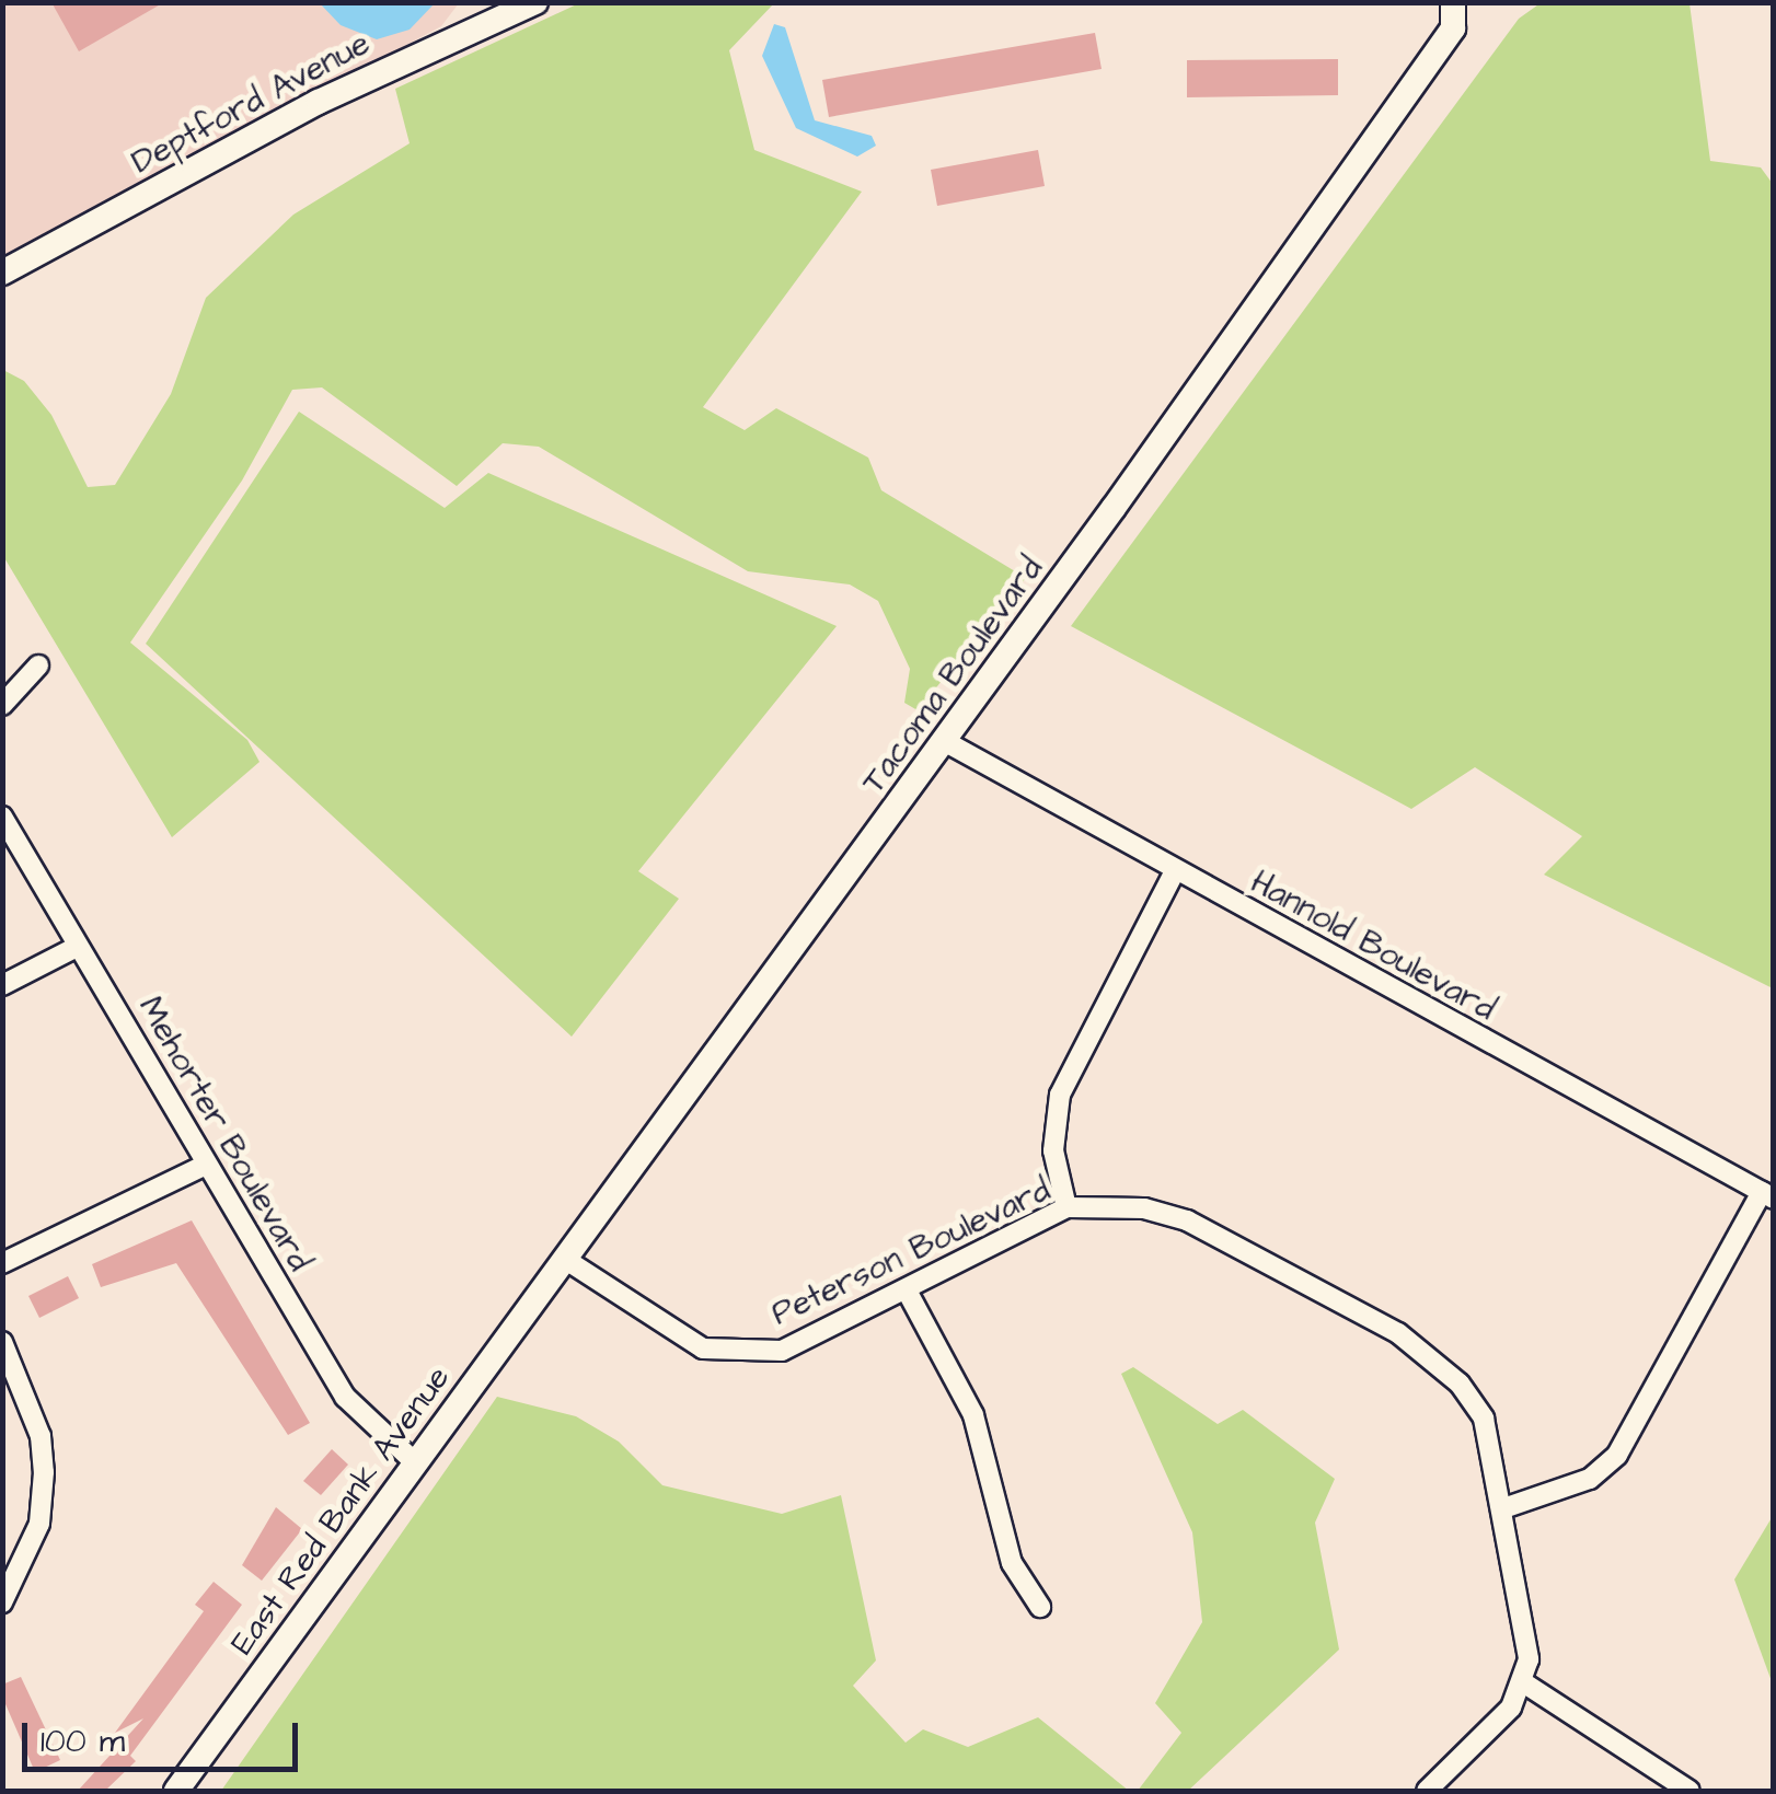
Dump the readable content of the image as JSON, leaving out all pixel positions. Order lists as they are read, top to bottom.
{
  "streets": {
    "street": [
      "Deptford Avenue",
      "Tacoma Boulevard",
      "Hannold Boulevard",
      "Mehorter Boulevard",
      "Peterson Boulevard",
      "East Red Bank Avenue"
    ]
  },
  "crossings": [
    ["Tacoma Boulevard", "Hannold Boulevard"],
    ["Tacoma Boulevard", "Peterson Boulevard"],
    ["Tacoma Boulevard", "East Red Bank Avenue"],
    ["Mehorter Boulevard", "East Red Bank Avenue"]
  ],
  "scale_bar": "100 m"
}
